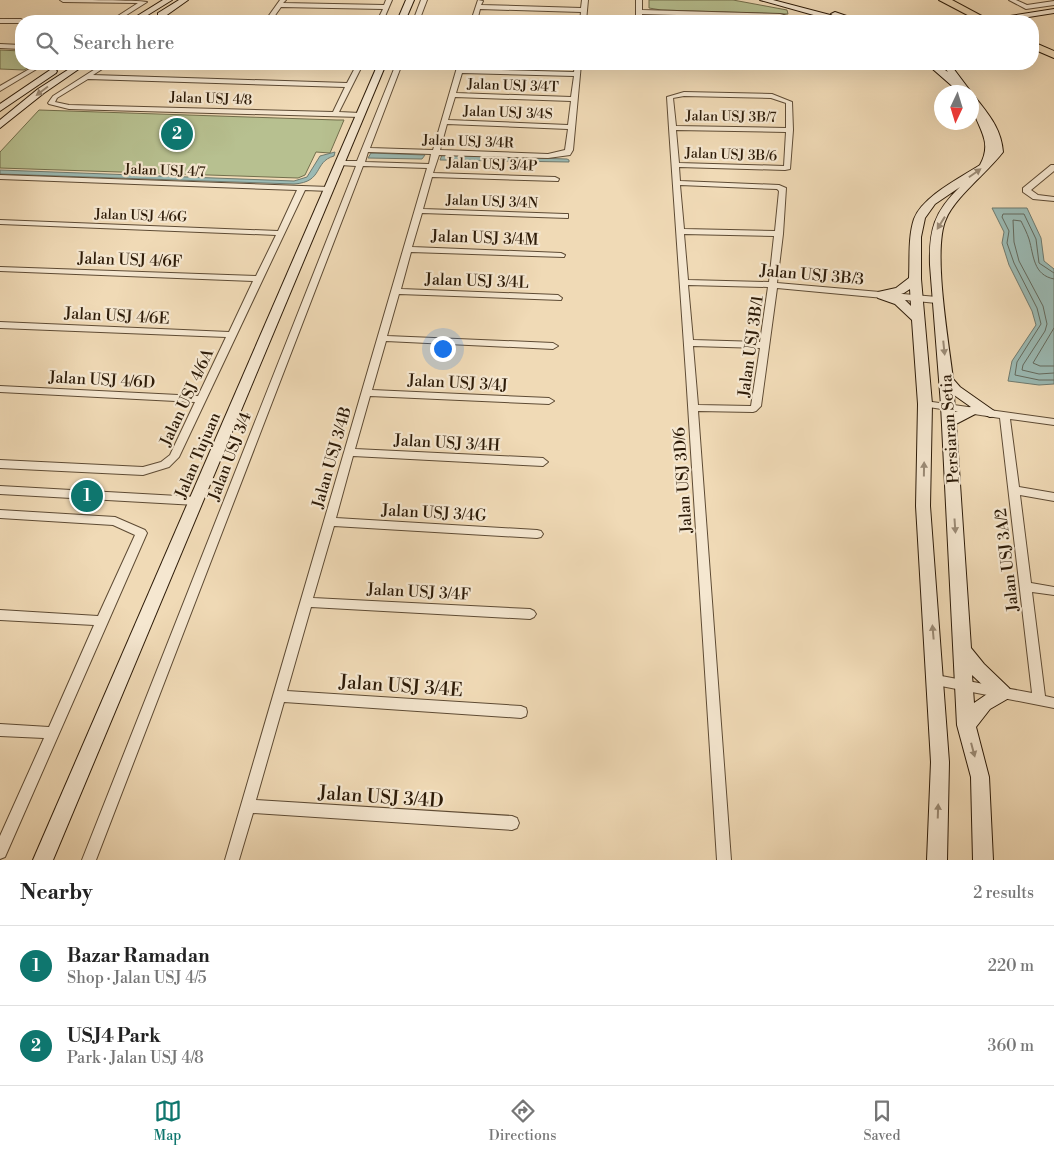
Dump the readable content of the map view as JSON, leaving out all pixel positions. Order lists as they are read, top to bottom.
{
  "streets": {
    "main road": ["Persiaran Setia", "Jalan Tujuan"],
    "street": [
      "Jalan USJ 3/4T",
      "Jalan USJ 4/8",
      "Jalan USJ 3/4S",
      "Jalan USJ 3B/7",
      "Jalan USJ 3/4R",
      "Jalan USJ 3B/6",
      "Jalan USJ 3/4P",
      "Jalan USJ 4/7",
      "Jalan USJ 3/4N",
      "Jalan USJ 4/6G",
      "Jalan USJ 3/4M",
      "Jalan USJ 4/6F",
      "Jalan USJ 3B/3",
      "Jalan USJ 3/4L",
      "Jalan USJ 4/6E",
      "Jalan USJ 3B/1",
      "Jalan USJ 4/6D",
      "Jalan USJ 3/4J",
      "Jalan USJ 4/6A",
      "Jalan USJ 3/4H",
      "Jalan USJ 3/4",
      "Jalan USJ 3/4B",
      "Jalan USJ 3D/6",
      "Jalan USJ 3/4G",
      "Jalan USJ 3A/2",
      "Jalan USJ 3/4F",
      "Jalan USJ 3/4E",
      "Jalan USJ 3/4D"
    ]
  },
  "crossings": [
    ["Jalan USJ 3/4T", "Jalan USJ 3/4B"],
    ["Jalan USJ 4/8", "Jalan Tujuan"],
    ["Jalan USJ 3/4S", "Jalan USJ 3/4R"],
    ["Jalan USJ 3/4S", "Jalan USJ 3/4B"],
    ["Jalan USJ 3B/7", "Jalan USJ 3B/6"],
    ["Jalan USJ 3B/7", "Jalan USJ 3D/6"],
    ["Jalan USJ 3/4R", "Jalan USJ 3/4"],
    ["Jalan USJ 3/4R", "Jalan USJ 3/4B"],
    ["Jalan USJ 3B/6", "Jalan USJ 3D/6"],
    ["Jalan USJ 3/4P", "Jalan Tujuan"],
    ["Jalan USJ 3/4P", "Jalan USJ 3/4"],
    ["Jalan USJ 3/4P", "Jalan USJ 3/4B"],
    ["Jalan USJ 4/7", "Jalan USJ 4/6A"],
    ["Jalan USJ 4/7", "Jalan Tujuan"],
    ["Jalan USJ 3/4N", "Jalan USJ 3/4B"],
    ["Jalan USJ 4/6G", "Jalan USJ 4/6A"],
    ["Jalan USJ 3/4M", "Jalan USJ 3/4B"],
    ["Jalan USJ 4/6F", "Jalan USJ 4/6A"],
    ["Jalan USJ 3B/3", "Jalan USJ 3B/1"],
    ["Jalan USJ 3B/3", "Persiaran Setia"],
    ["Jalan USJ 3B/3", "Jalan USJ 3D/6"],
    ["Jalan USJ 3/4L", "Jalan USJ 3/4B"],
    ["Jalan USJ 4/6E", "Jalan USJ 4/6A"],
    ["Jalan USJ 3B/1", "Jalan USJ 3D/6"],
    ["Jalan USJ 4/6D", "Jalan USJ 4/6A"],
    ["Jalan USJ 3/4J", "Jalan USJ 3/4B"],
    ["Jalan USJ 3/4H", "Jalan USJ 3/4B"],
    ["Jalan USJ 3/4B", "Jalan USJ 3/4G"],
    ["Jalan USJ 3/4B", "Jalan USJ 3/4F"],
    ["Jalan USJ 3/4B", "Jalan USJ 3/4E"],
    ["Jalan USJ 3/4B", "Jalan USJ 3/4D"]
  ],
  "north": "bottom",
  "page": {
    "search": "Search here",
    "pins": ["2", "1"],
    "heading": ["Nearby", "2 results"],
    "list": [
      {
        "mark": "1",
        "name": "Bazar Ramadan",
        "note": "Shop · Jalan USJ 4/5",
        "value": "220 m"
      },
      {
        "mark": "2",
        "name": "USJ4 Park",
        "note": "Park · Jalan USJ 4/8",
        "value": "360 m"
      }
    ],
    "nav": ["Map", "Directions", "Saved"]
  }
}
